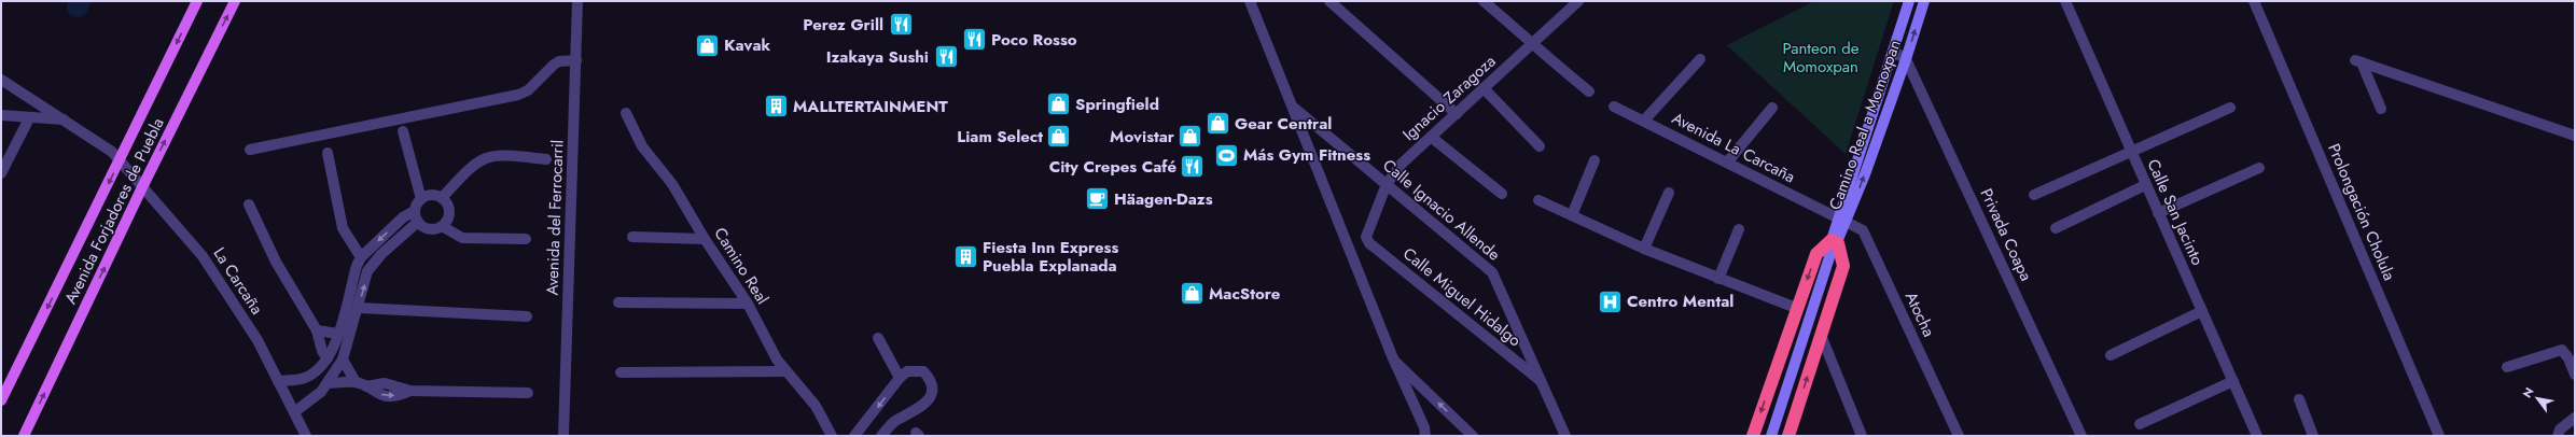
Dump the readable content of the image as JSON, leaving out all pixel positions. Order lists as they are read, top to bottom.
{
  "streets": {
    "main road": ["Avenida Forjadores de Puebla"],
    "street": [
      "Ignacio Zaragoza",
      "Camino Real a Momoxpan",
      "Avenida La Carcaña",
      "Calle Ignacio Allende",
      "Calle San Jacinto",
      "Prolongación Cholula",
      "Avenida del Ferrocarril",
      "Privada Coapa",
      "Camino Real",
      "La Carcaña",
      "Calle Miguel Hidalgo",
      "Atocha"
    ]
  },
  "crossings": [
    ["Ignacio Zaragoza", "Calle Ignacio Allende"],
    ["Ignacio Zaragoza", "Calle Miguel Hidalgo"],
    ["Camino Real a Momoxpan", "Avenida La Carcaña"],
    ["Camino Real a Momoxpan", "Privada Coapa"],
    ["Camino Real a Momoxpan", "Atocha"],
    ["Avenida La Carcaña", "Atocha"],
    ["Calle Ignacio Allende", "Calle Miguel Hidalgo"],
    ["Avenida Forjadores de Puebla", "La Carcaña"]
  ],
  "parks": ["Panteon de Momoxpan"],
  "places": {
    "restaurant": [
      "Perez Grill",
      "Poco Rosso",
      "Izakaya Sushi",
      "City Crepes Café"
    ],
    "shop": [
      "Kavak",
      "Springfield",
      "Gear Central",
      "Liam Select",
      "Movistar",
      "MacStore"
    ],
    "building": ["MALLTERTAINMENT", "Fiesta Inn Express Puebla Explanada"],
    "sports": ["Más Gym Fitness"],
    "cafe": ["Häagen-Dazs"],
    "hospital": ["Centro Mental"]
  },
  "north": "top left"
}
